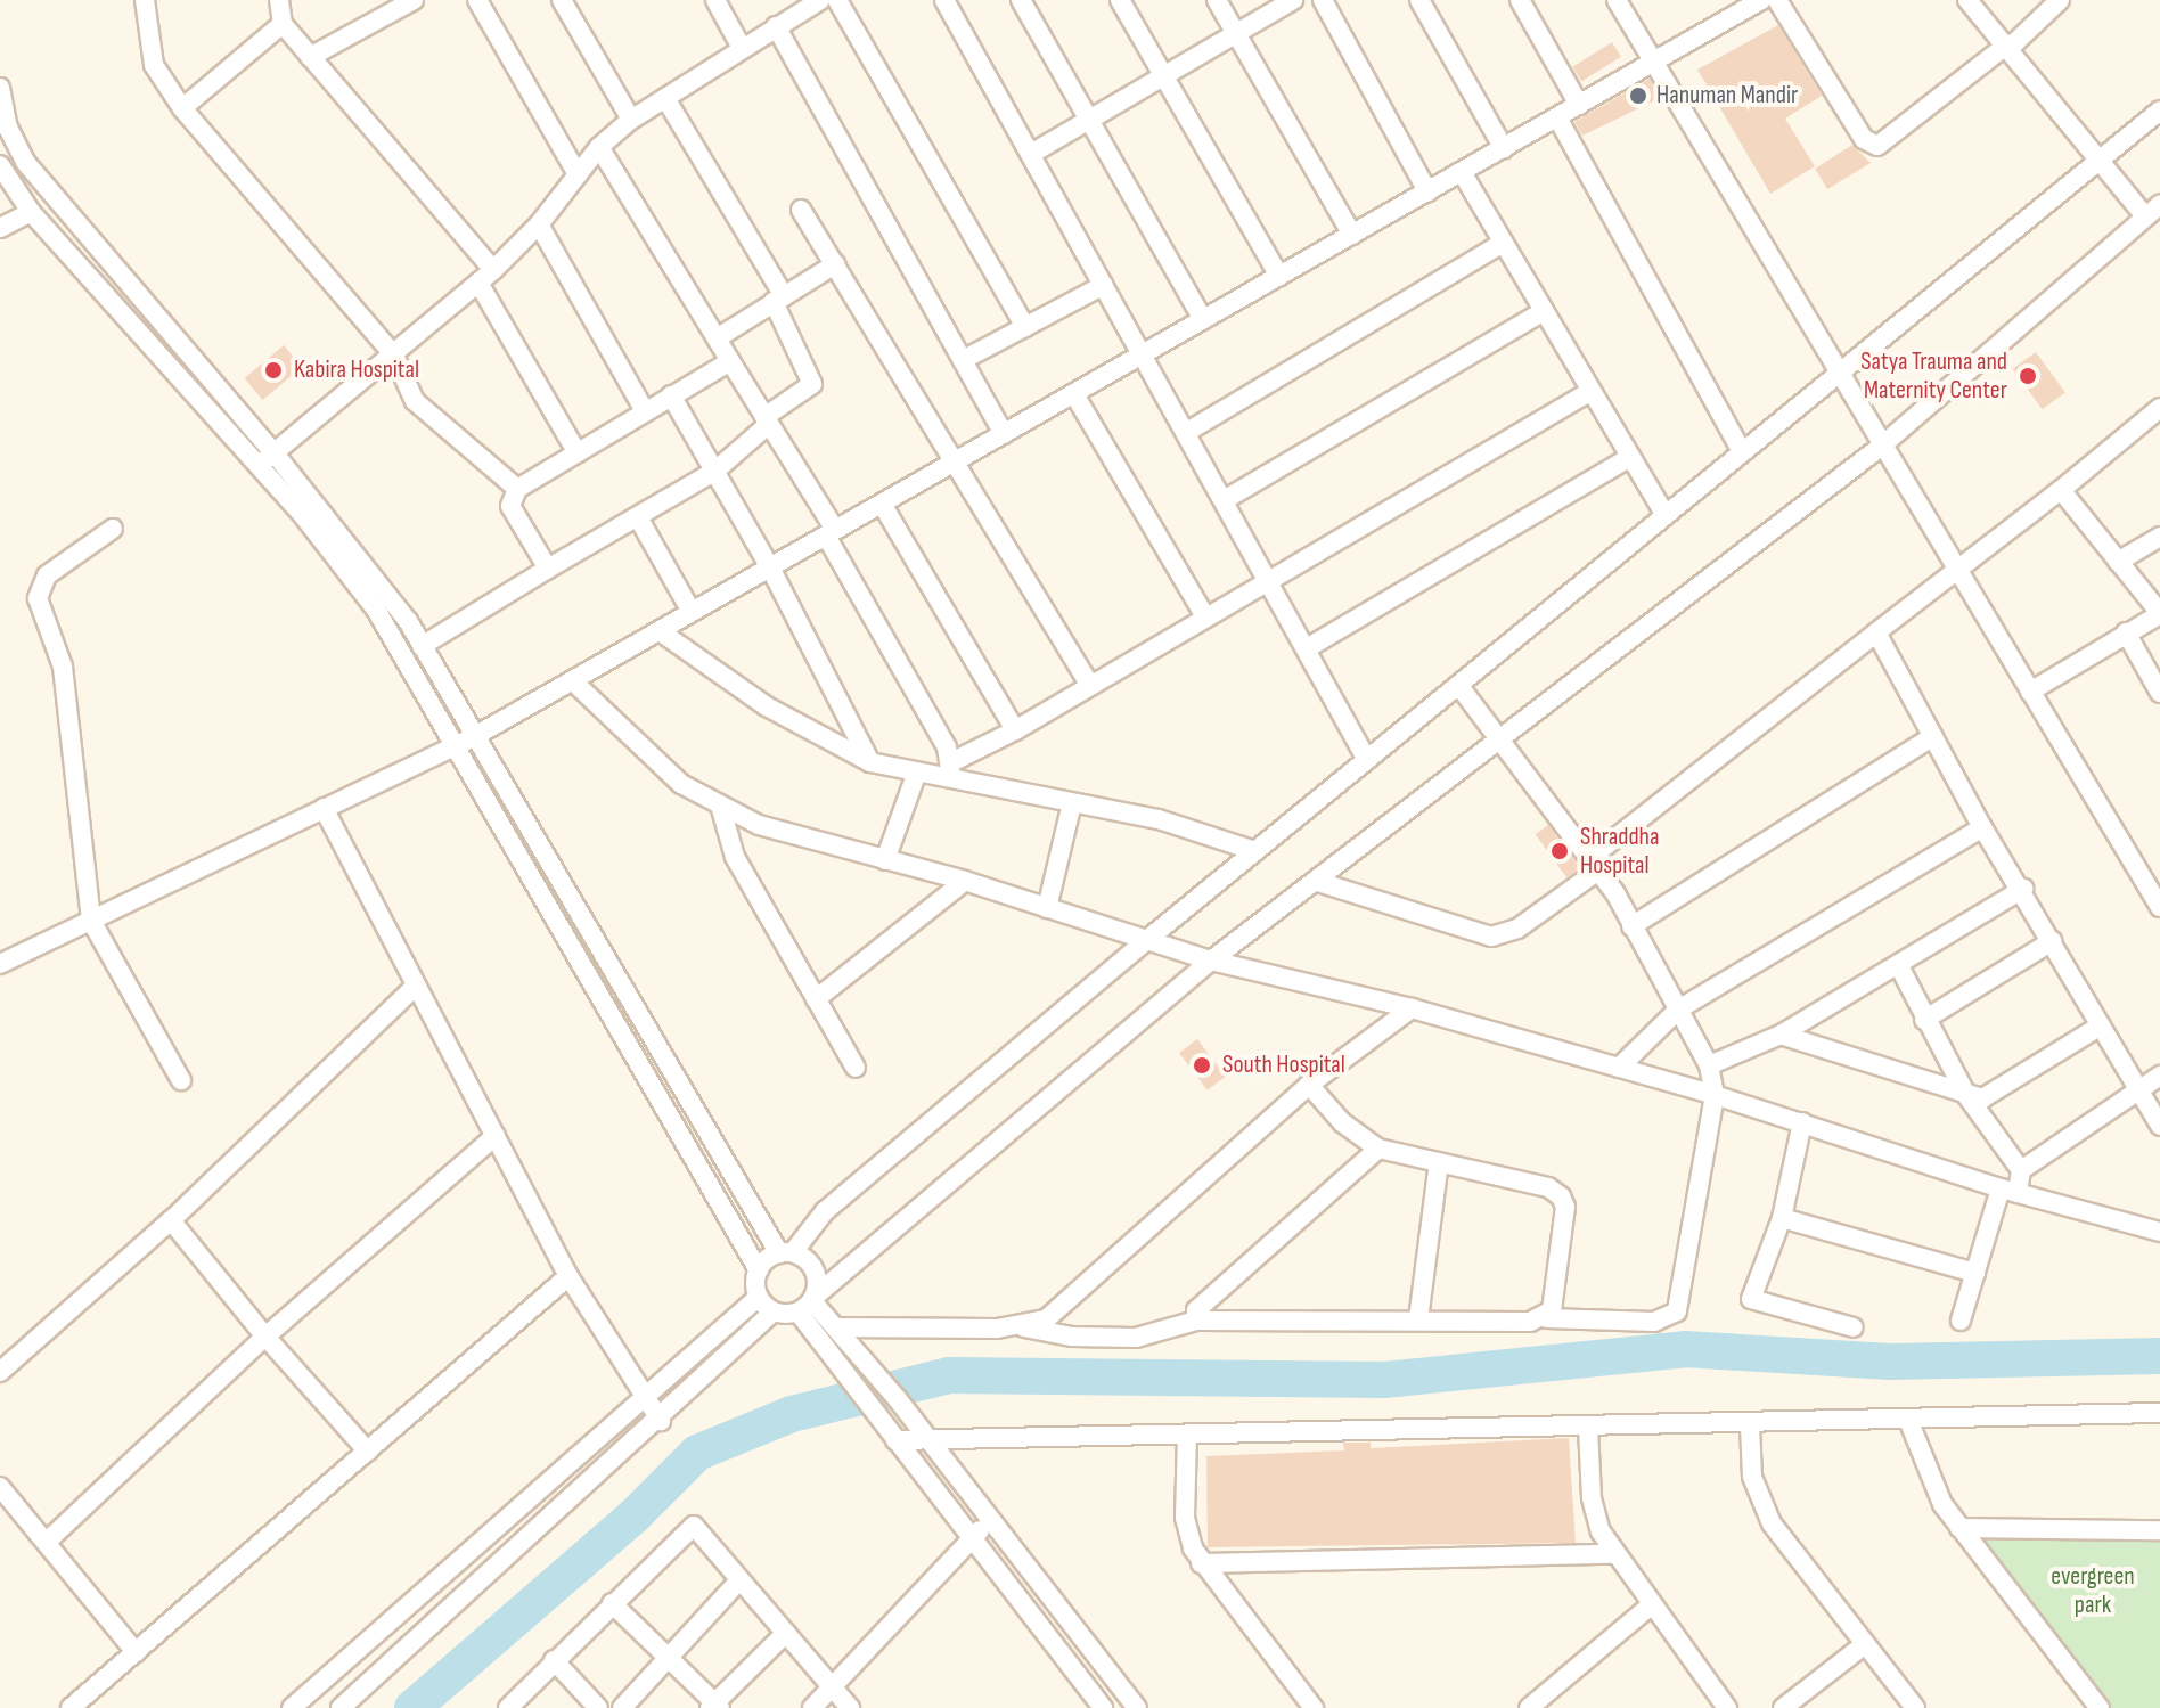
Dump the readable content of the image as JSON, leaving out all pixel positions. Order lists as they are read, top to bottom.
{
  "parks": ["evergreen park"],
  "places": [
    "Hanuman Mandir",
    "Kabira Hospital",
    "Satya Trauma and Maternity Center",
    "Shraddha Hospital",
    "South Hospital"
  ]
}
